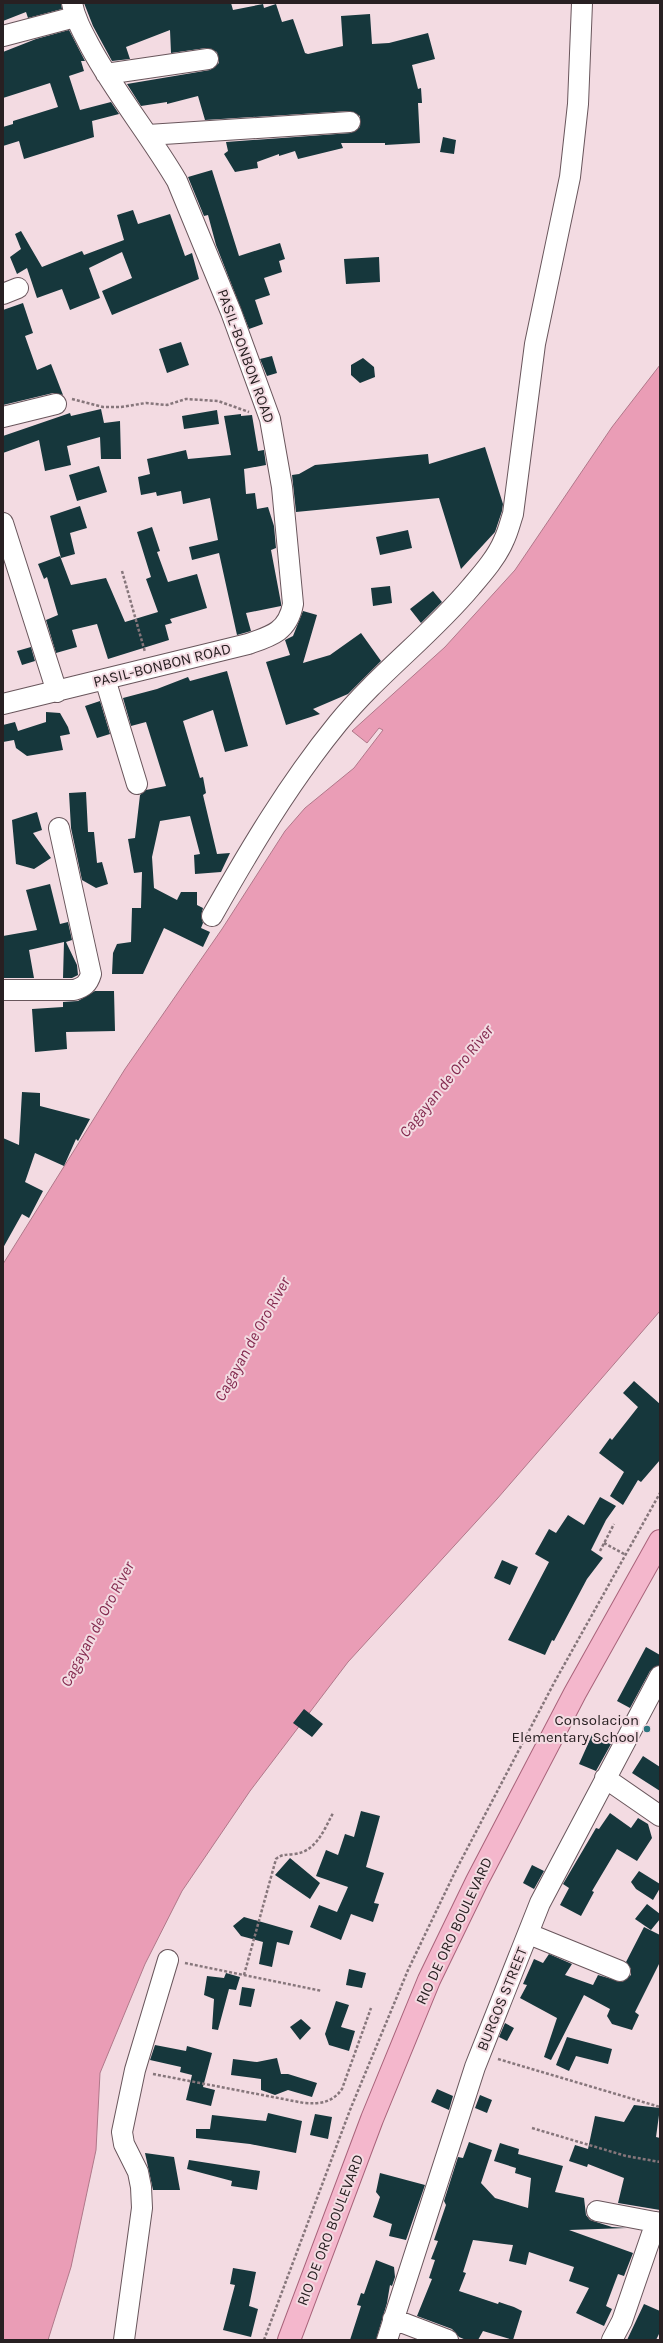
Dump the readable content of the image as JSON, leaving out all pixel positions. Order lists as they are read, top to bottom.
{
  "streets": {
    "main road": ["RIO DE ORO BOULEVARD"],
    "street": ["PASIL-BONBON ROAD", "BURGOS STREET"]
  },
  "water": ["Cagayan de Oro River"],
  "places": ["Consolacion Elementary School"]
}
